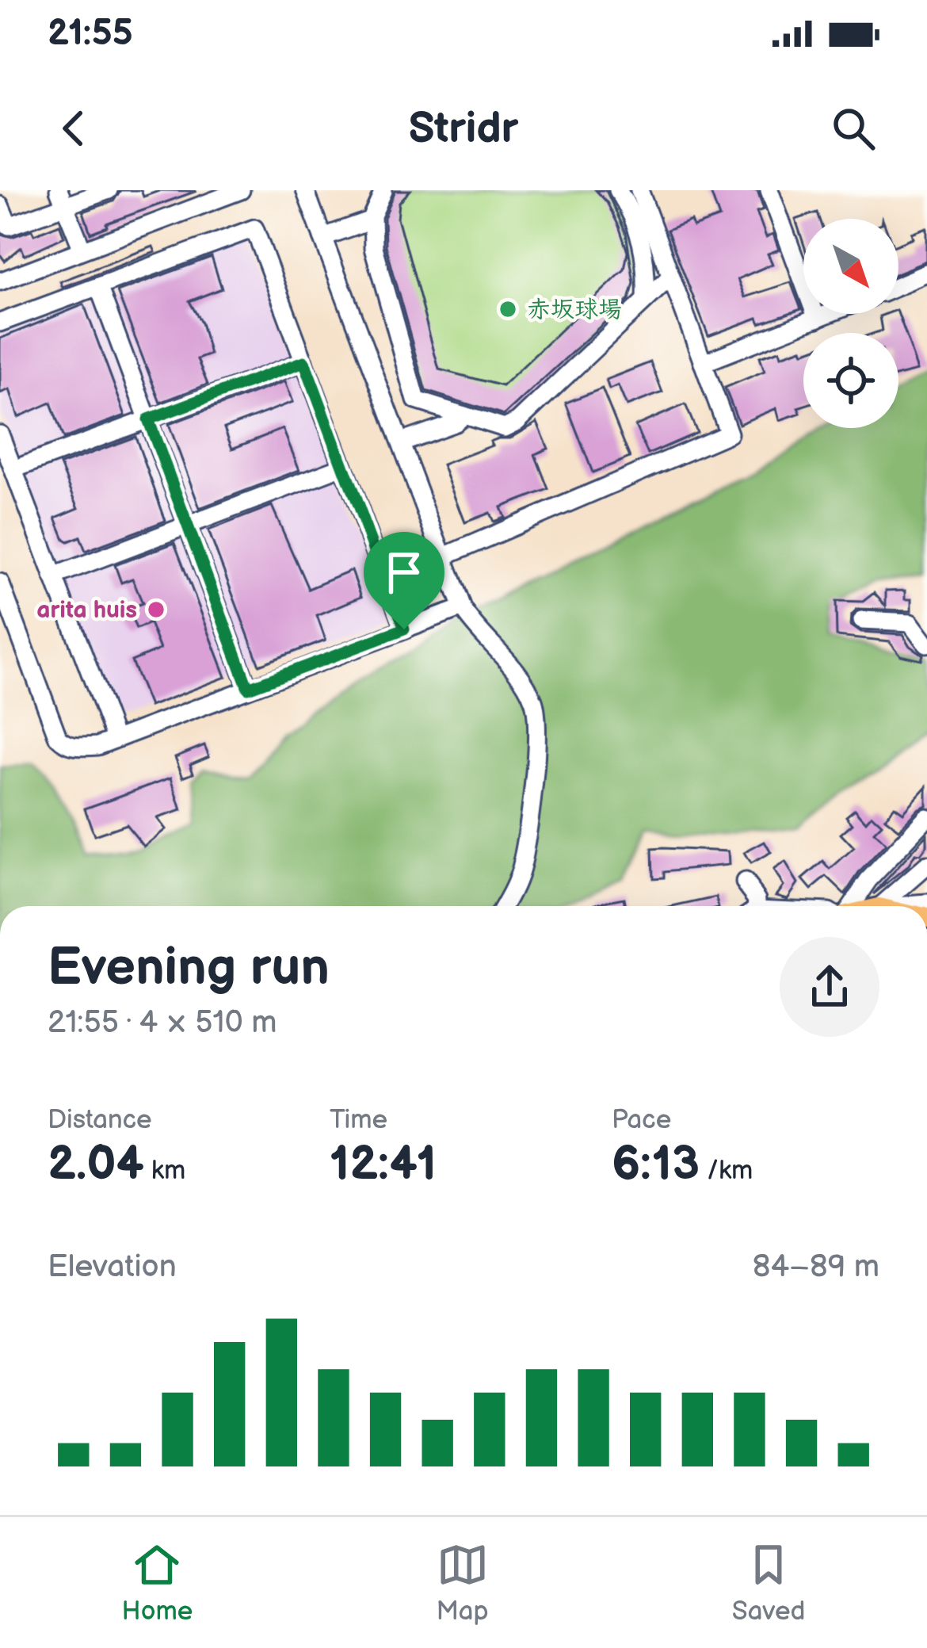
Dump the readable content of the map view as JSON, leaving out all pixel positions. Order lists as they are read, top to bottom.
{
  "places": ["赤坂球場", "arita huis"],
  "north": "bottom right",
  "page": {
    "status": "21:55",
    "header": "Stridr",
    "heading": ["Evening run", "21:55 · 4 × 510 m"],
    "stats": [
      ["Distance", "2.04 km"],
      ["Time", "12:41"],
      ["Pace", "6:13 /km"]
    ],
    "chart": ["Elevation", "84–89 m"],
    "tabs": ["Home", "Map", "Saved"]
  }
}
